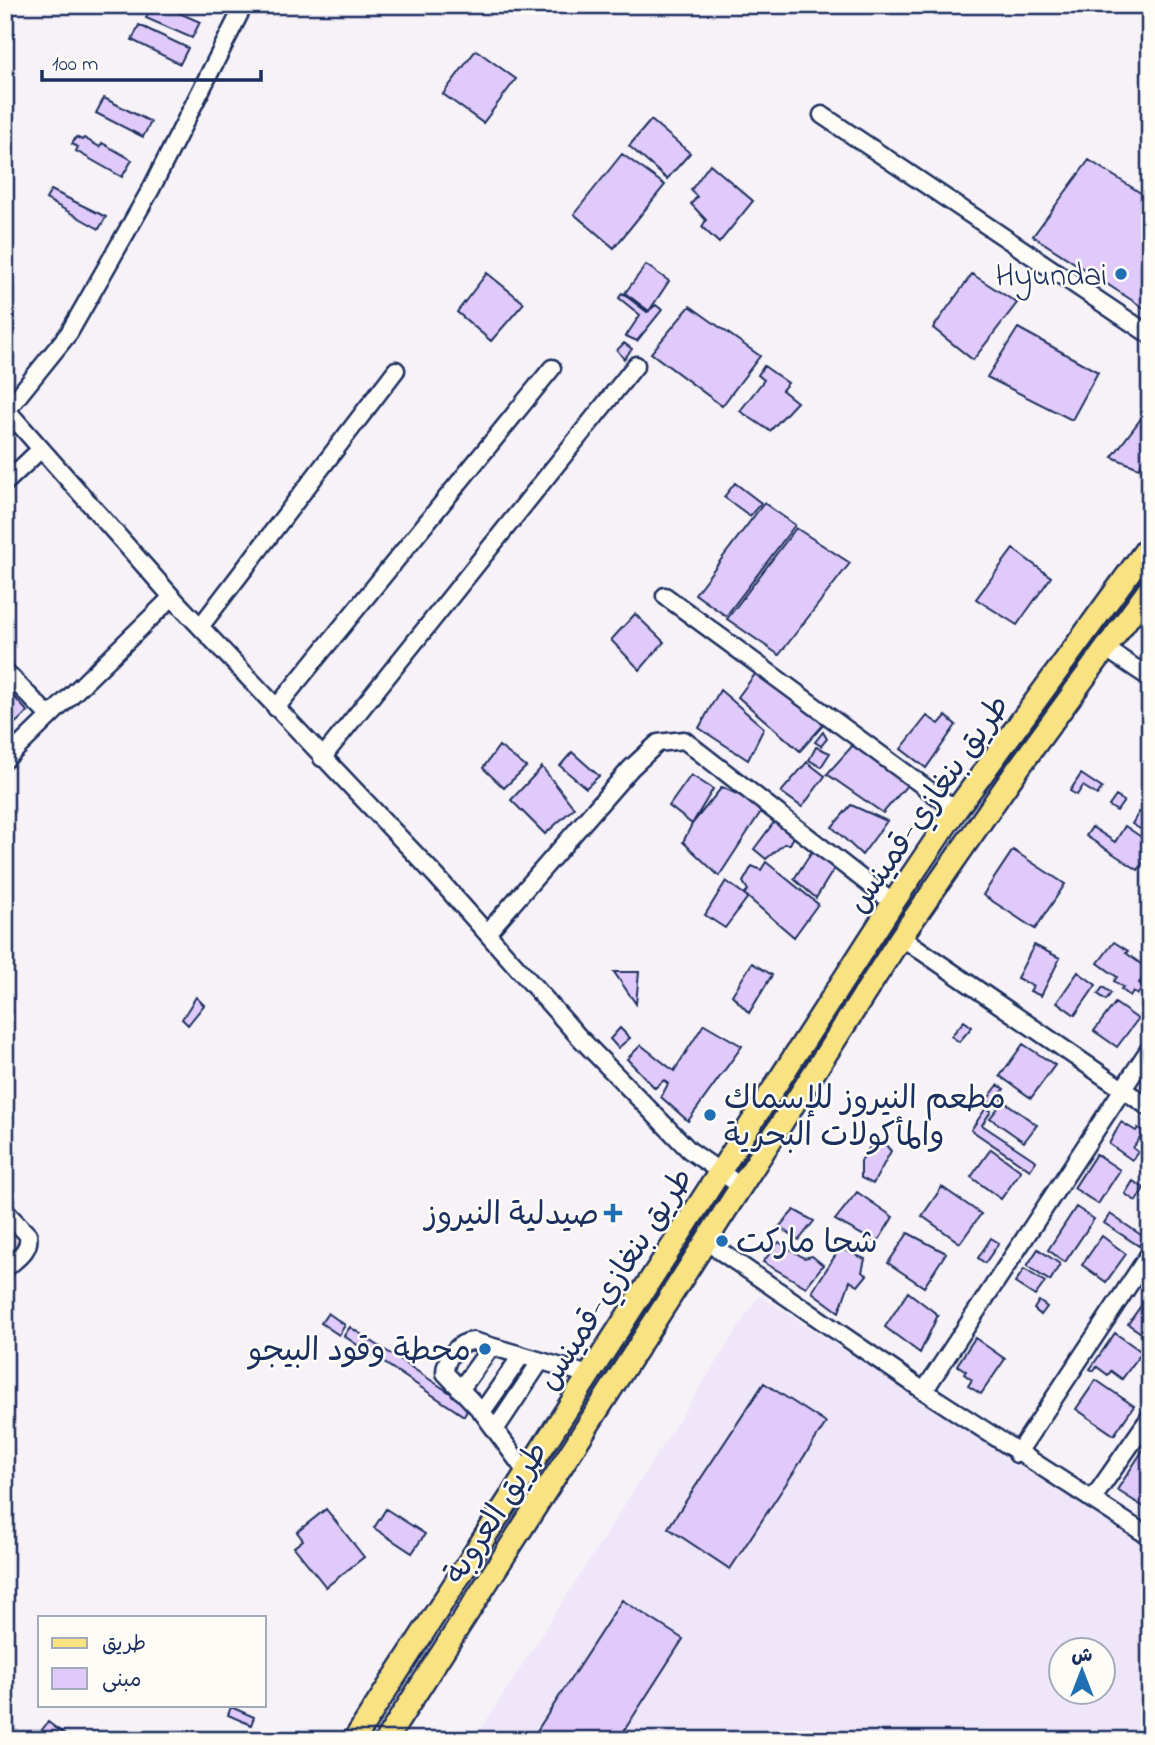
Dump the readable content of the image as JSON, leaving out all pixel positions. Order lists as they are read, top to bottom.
{
  "streets": {
    "main road": ["طريق بنغازي-قمينس", "طريق العروبة"]
  },
  "places": {
    "other": [
      "Hyundai",
      "مطعم النيروز للإسماك والمأكولات البحرية",
      "شحا ماركت",
      "محطة وقود البيجو"
    ],
    "health": ["صيدلية النيروز"]
  },
  "legend": ["طريق", "مبنى"],
  "scale_bar": "100 m",
  "north": "top"
}
